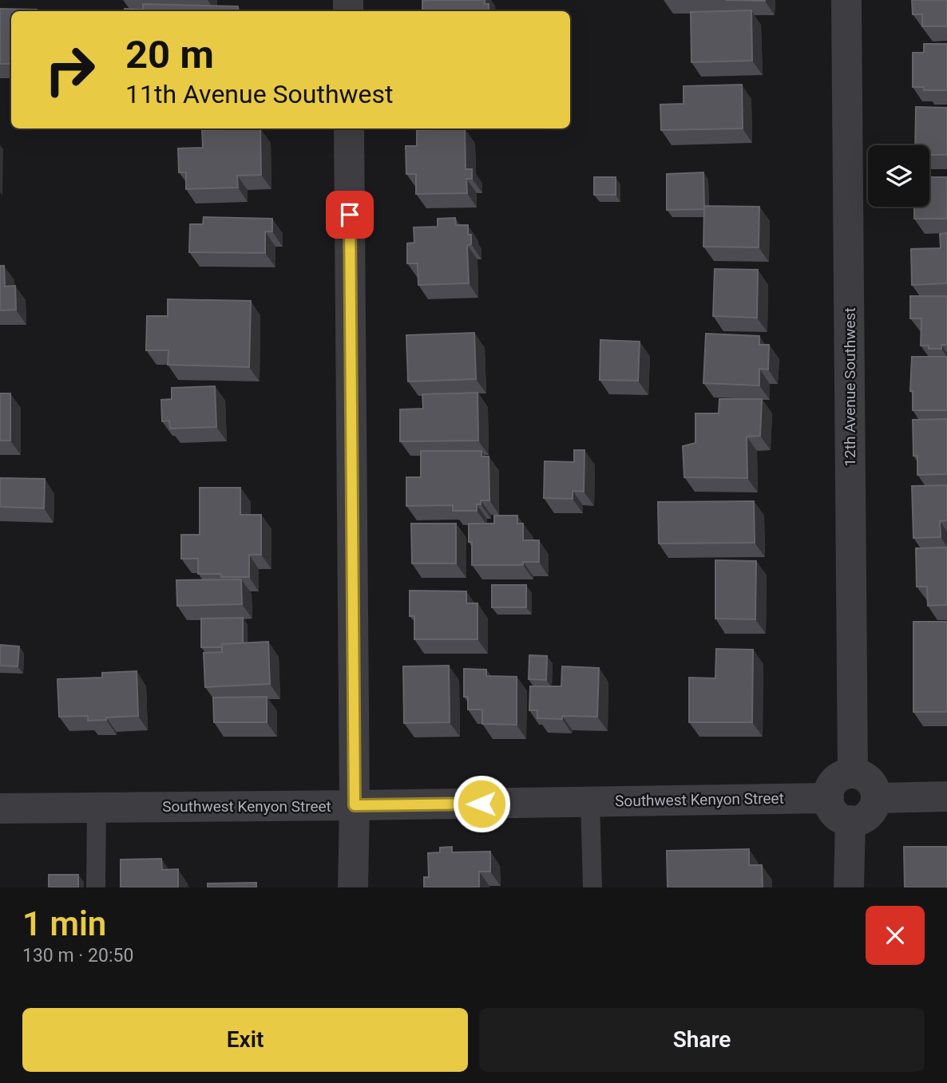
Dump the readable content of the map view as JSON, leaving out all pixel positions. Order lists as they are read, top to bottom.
{
  "streets": {
    "street": ["12th Avenue Southwest", "Southwest Kenyon Street"]
  },
  "crossings": [
    ["12th Avenue Southwest", "Southwest Kenyon Street"]
  ],
  "page": {
    "turn": ["20 m", "11th Avenue Southwest"],
    "heading": ["1 min", "130 m · 20:50"],
    "buttons": ["Exit", "Share"]
  }
}
